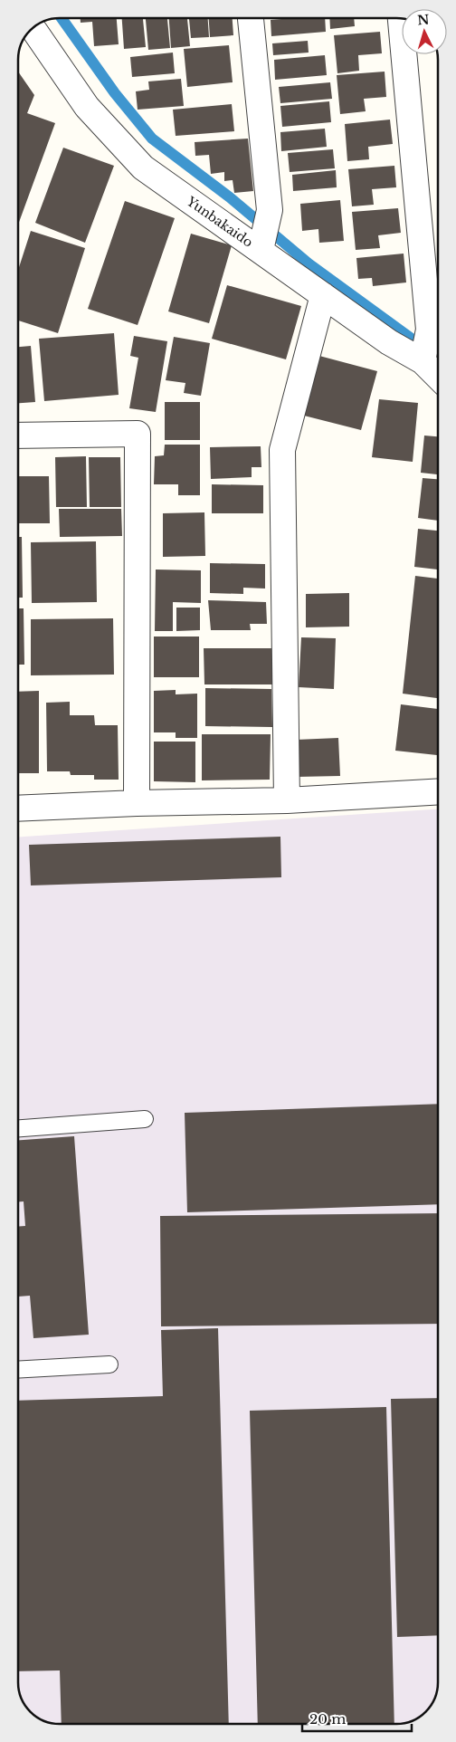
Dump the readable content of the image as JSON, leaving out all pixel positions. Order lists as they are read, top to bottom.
{
  "streets": {
    "street": ["Yunbakaido"]
  },
  "scale_bar": "20 m",
  "north": "top"
}
